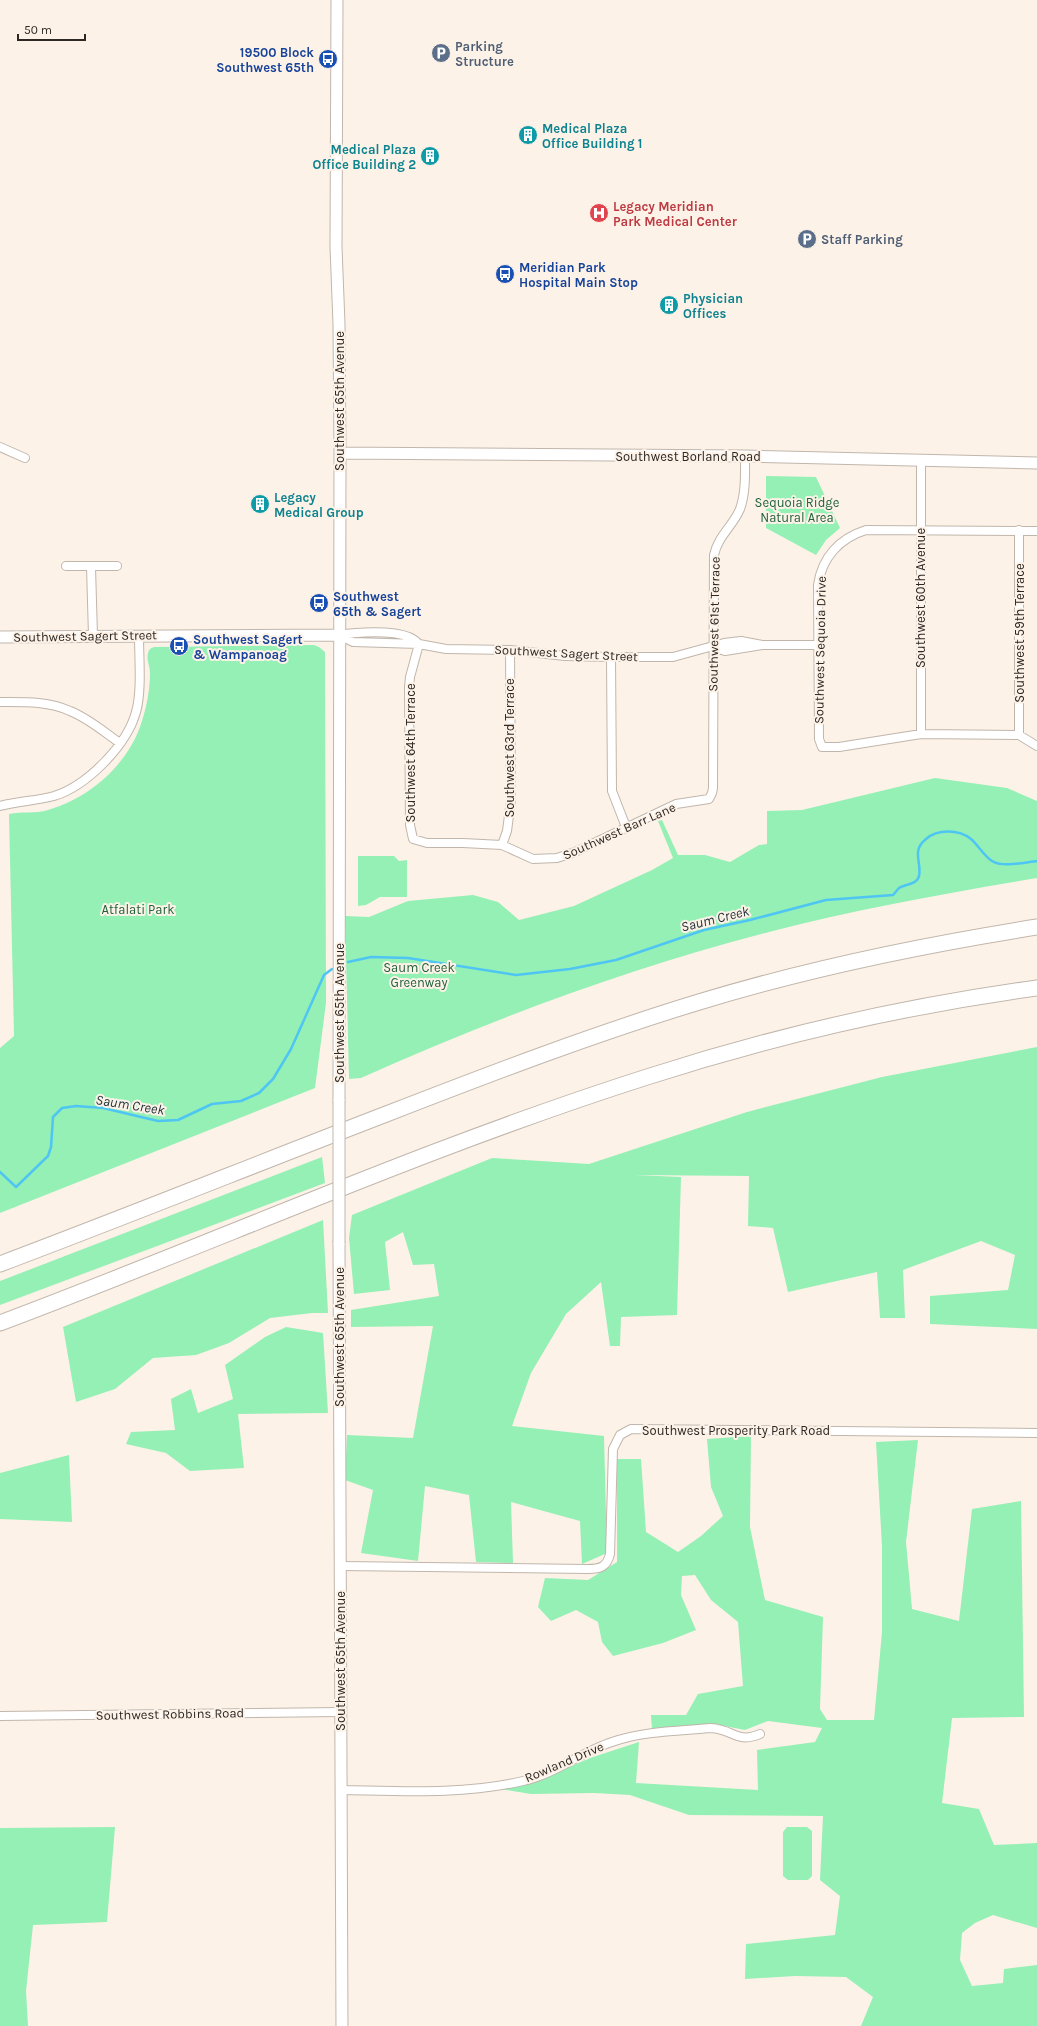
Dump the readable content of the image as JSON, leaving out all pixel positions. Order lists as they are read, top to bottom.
{
  "streets": {
    "main road": ["Southwest 65th Avenue", "Southwest Borland Road", "Southwest Sagert Street"],
    "street": [
      "Southwest 60th Avenue",
      "Southwest 61st Terrace",
      "Southwest 59th Terrace",
      "Southwest Sequoia Drive",
      "Southwest 63rd Terrace",
      "Southwest 64th Terrace",
      "Southwest Barr Lane",
      "Southwest Prosperity Park Road",
      "Southwest Robbins Road",
      "Rowland Drive"
    ]
  },
  "crossings": [
    ["Southwest 65th Avenue", "Southwest Borland Road"],
    ["Southwest 65th Avenue", "Southwest Sagert Street"],
    ["Southwest 65th Avenue", "Southwest Prosperity Park Road"],
    ["Southwest 65th Avenue", "Southwest Robbins Road"],
    ["Southwest 65th Avenue", "Rowland Drive"],
    ["Southwest Borland Road", "Southwest 60th Avenue"],
    ["Southwest Borland Road", "Southwest 61st Terrace"],
    ["Southwest 60th Avenue", "Southwest Sequoia Drive"],
    ["Southwest 61st Terrace", "Southwest Sagert Street"],
    ["Southwest 61st Terrace", "Southwest Barr Lane"],
    ["Southwest 59th Terrace", "Southwest Sequoia Drive"],
    ["Southwest Sagert Street", "Southwest Sequoia Drive"],
    ["Southwest Sagert Street", "Southwest 63rd Terrace"],
    ["Southwest Sagert Street", "Southwest 64th Terrace"],
    ["Southwest 63rd Terrace", "Southwest Barr Lane"],
    ["Southwest 64th Terrace", "Southwest Barr Lane"]
  ],
  "water": ["Saum Creek"],
  "parks": ["Sequoia Ridge Natural Area", "Atfalati Park", "Saum Creek Greenway"],
  "places": {
    "parking": ["Parking Structure", "Staff Parking"],
    "bus stop": [
      "19500 Block Southwest 65th",
      "Meridian Park Hospital Main Stop",
      "Southwest 65th & Sagert",
      "Southwest Sagert & Wampanoag"
    ],
    "building": [
      "Medical Plaza Office Building 1",
      "Medical Plaza Office Building 2",
      "Physician Offices",
      "Legacy Medical Group"
    ],
    "hospital": ["Legacy Meridian Park Medical Center"]
  },
  "scale_bar": "50 m"
}
